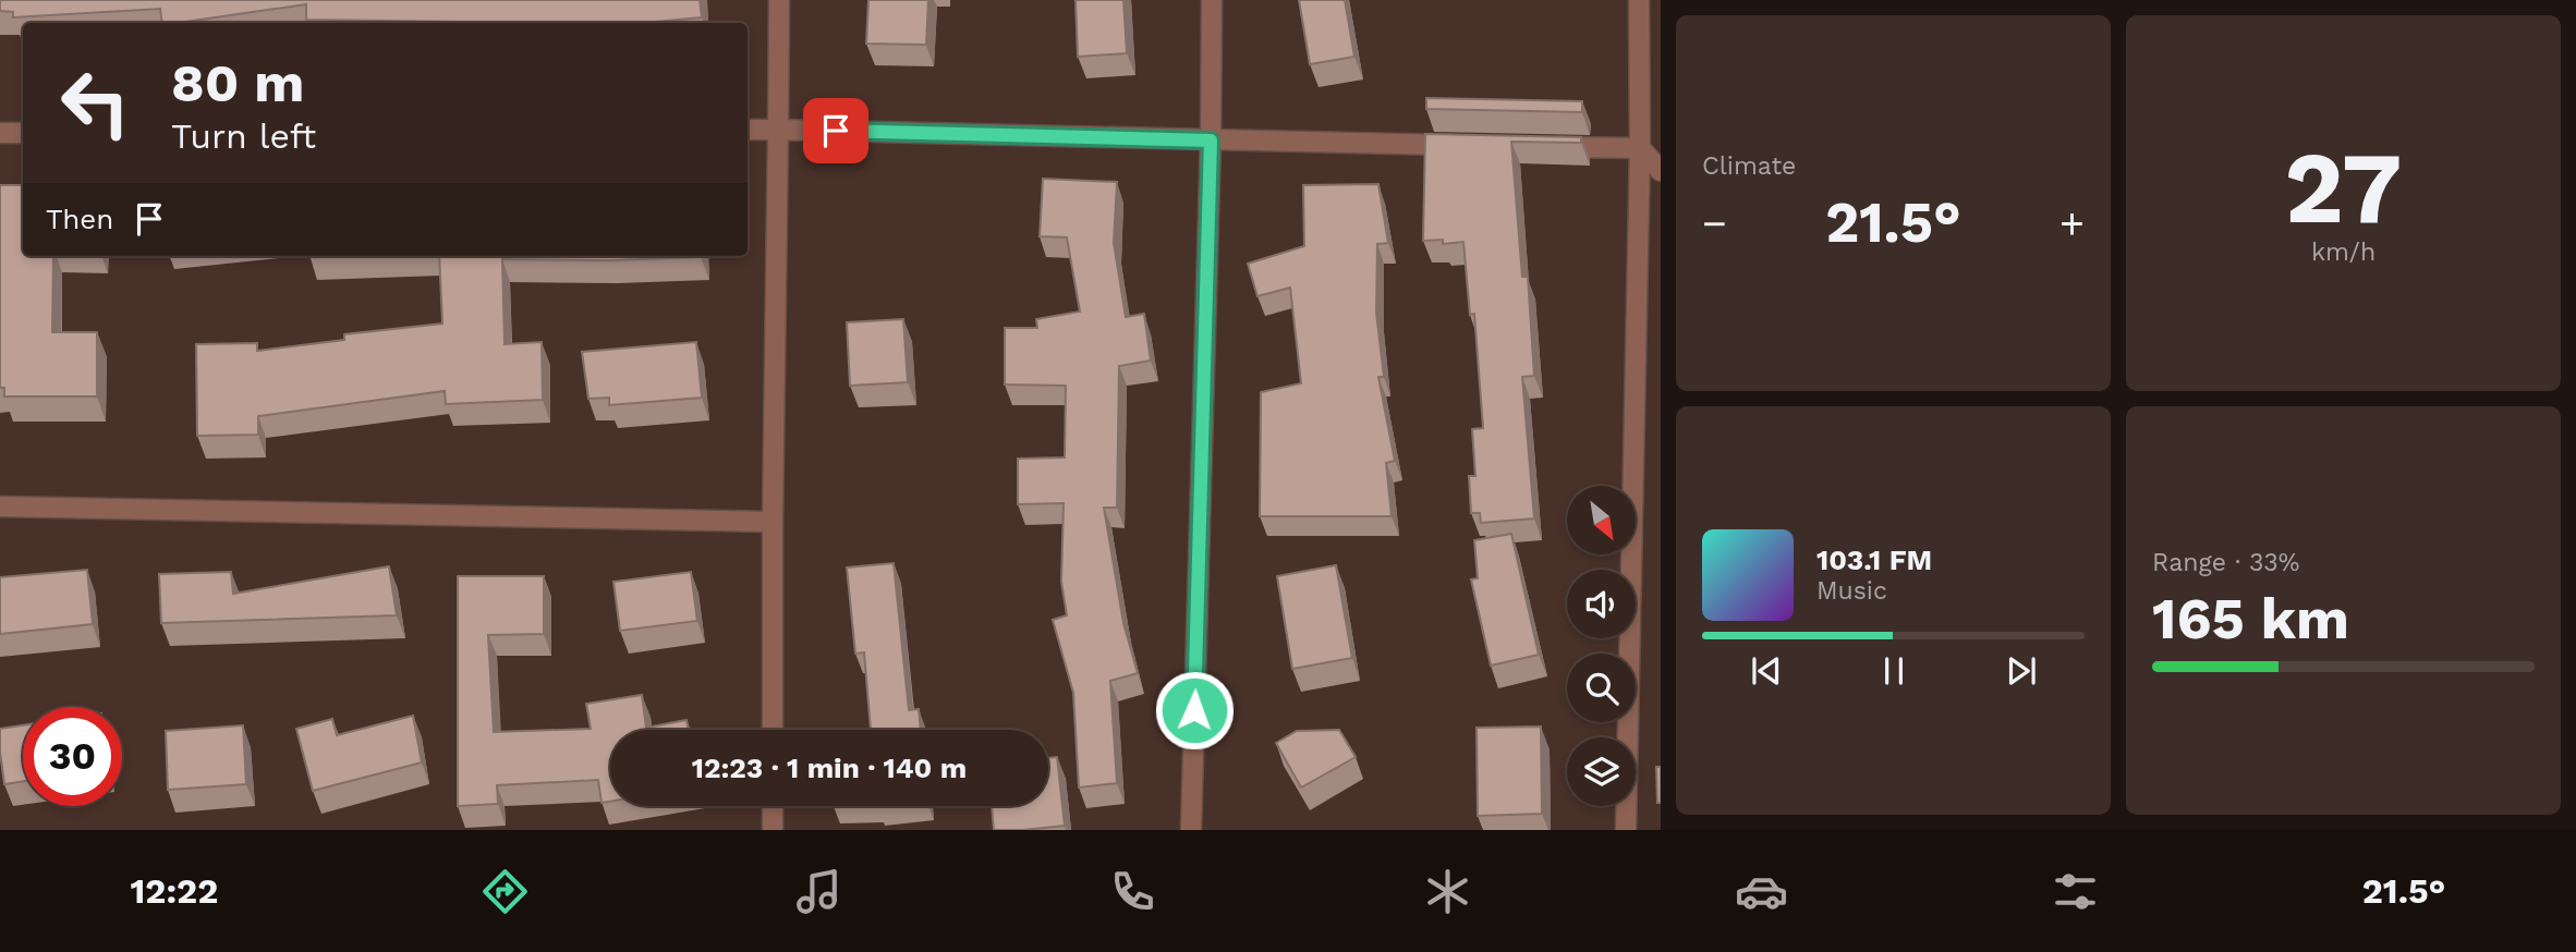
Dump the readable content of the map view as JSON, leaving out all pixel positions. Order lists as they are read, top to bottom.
{
  "north": "bottom right",
  "page": {
    "tile": [
      "Climate",
      ["27", "km/h"],
      ["Range · 33%", "165 km"]
    ],
    "turn": ["80 m", "Turn left"],
    "then": "Then",
    "heat": ["−", "21.5°", "+"],
    "song": ["103.1 FM", "Music"],
    "limit": "30",
    "trip": "12:23 · 1 min · 140 m",
    "tabs": ["12:22", "21.5°"]
  }
}
